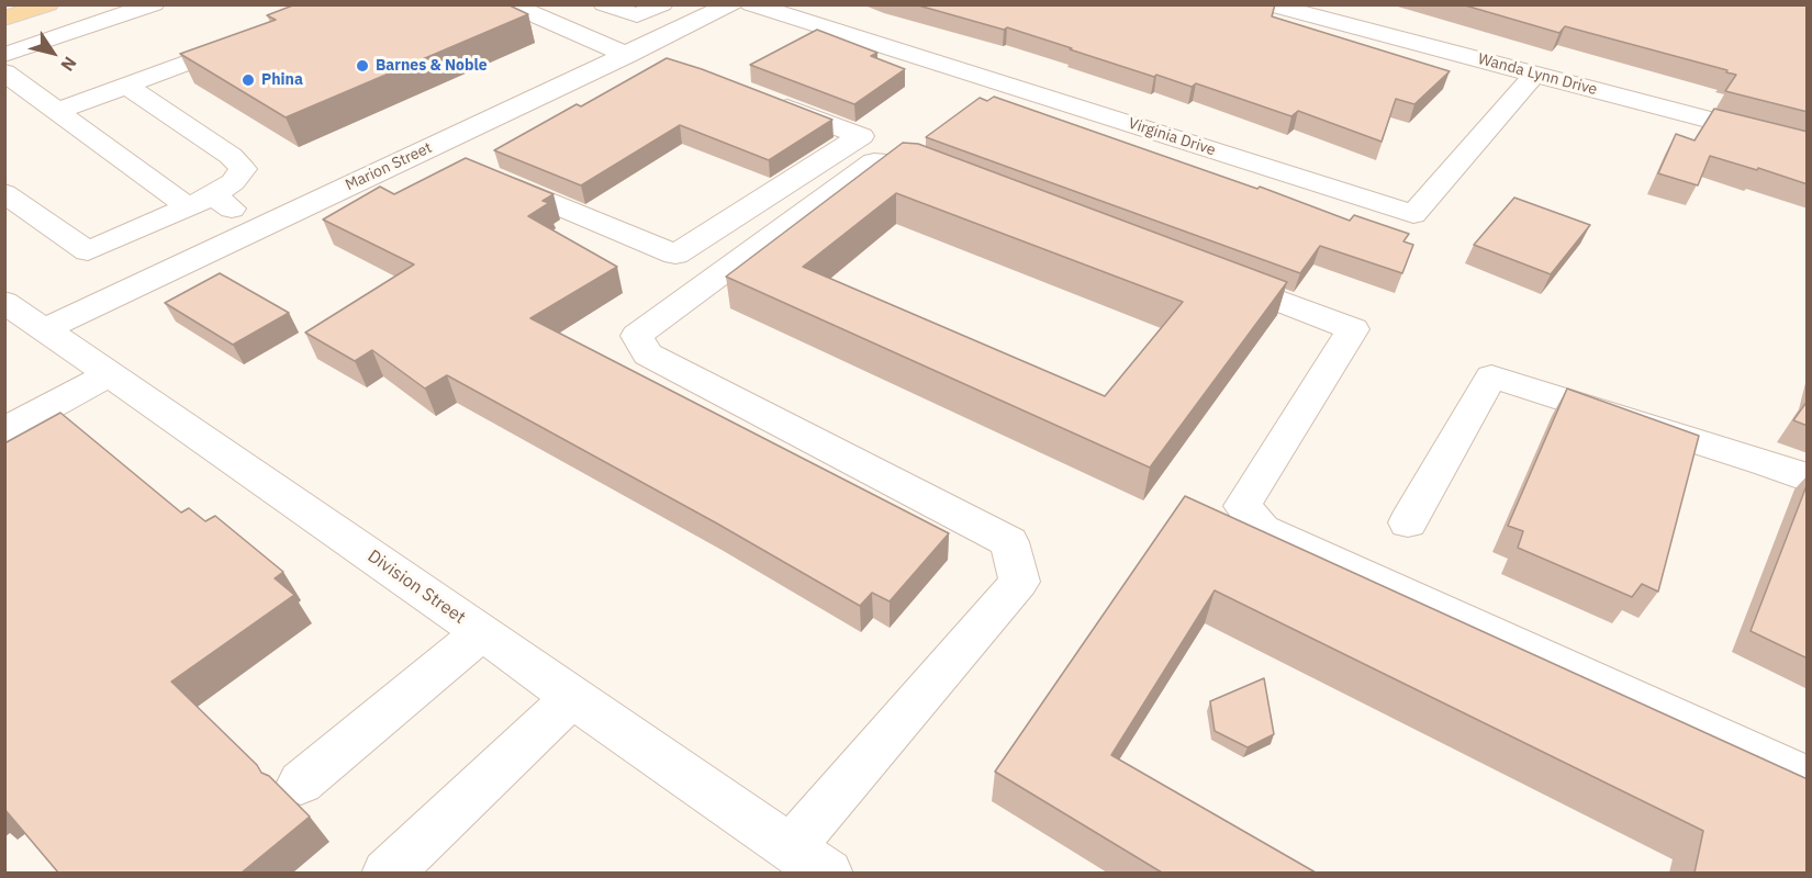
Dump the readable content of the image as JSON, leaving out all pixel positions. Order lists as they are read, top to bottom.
{
  "streets": {
    "street": [
      "Wanda Lynn Drive",
      "Virginia Drive",
      "Marion Street",
      "Division Street"
    ]
  },
  "crossings": [
    ["Wanda Lynn Drive", "Virginia Drive"],
    ["Marion Street", "Division Street"]
  ],
  "places": ["Barnes & Noble", "Phina"],
  "north": "bottom right"
}
